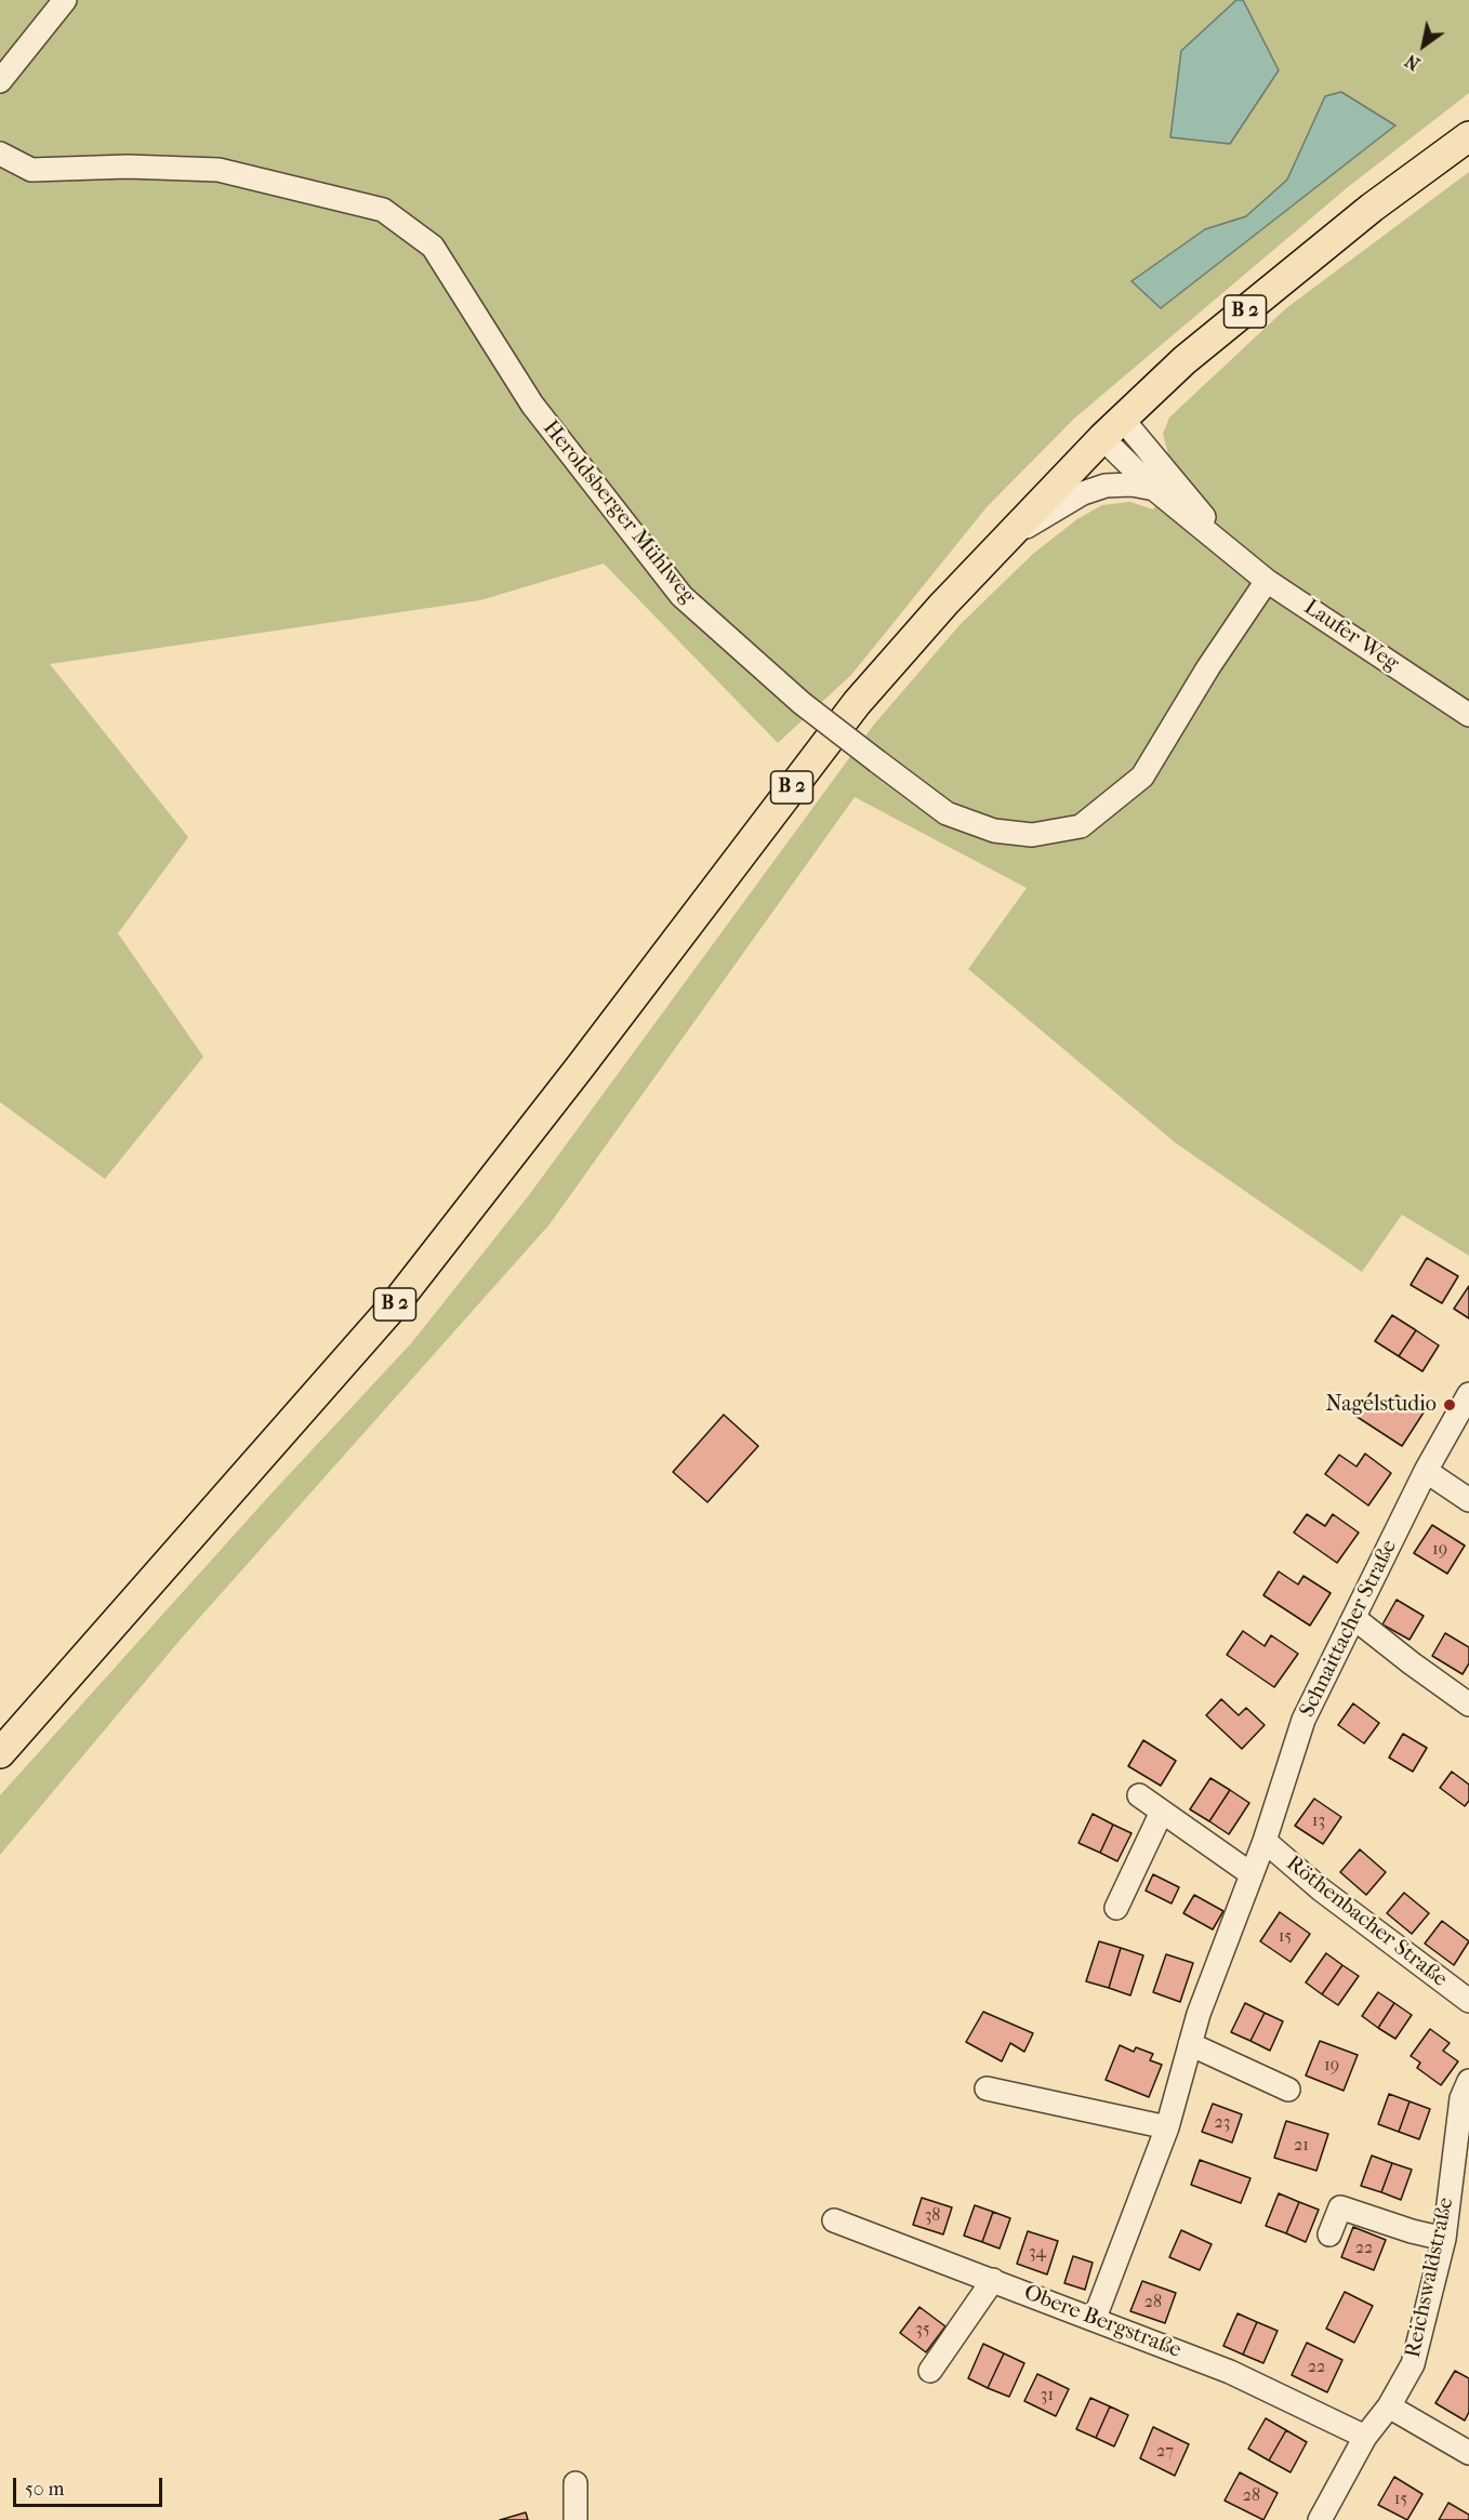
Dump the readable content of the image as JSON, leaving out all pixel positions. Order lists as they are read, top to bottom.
{
  "streets": {
    "main road": ["B 2"],
    "street": [
      "Heroldsberger Mühlweg",
      "Laufer Weg",
      "Schnaittacher Straße",
      "Röthenbacher Straße",
      "Reichswaldstraße",
      "Obere Bergstraße"
    ]
  },
  "crossings": [
    ["B 2", "Laufer Weg"],
    ["Heroldsberger Mühlweg", "Laufer Weg"],
    ["Schnaittacher Straße", "Röthenbacher Straße"],
    ["Schnaittacher Straße", "Obere Bergstraße"],
    ["Reichswaldstraße", "Obere Bergstraße"]
  ],
  "places": ["Nagelstudio"],
  "house_numbers": [
    "19",
    "13",
    "15",
    "19",
    "23",
    "21",
    "38",
    "22",
    "34",
    "28",
    "35",
    "22",
    "31",
    "27",
    "28",
    "15"
  ],
  "scale_bar": "50 m",
  "north": "bottom left"
}
